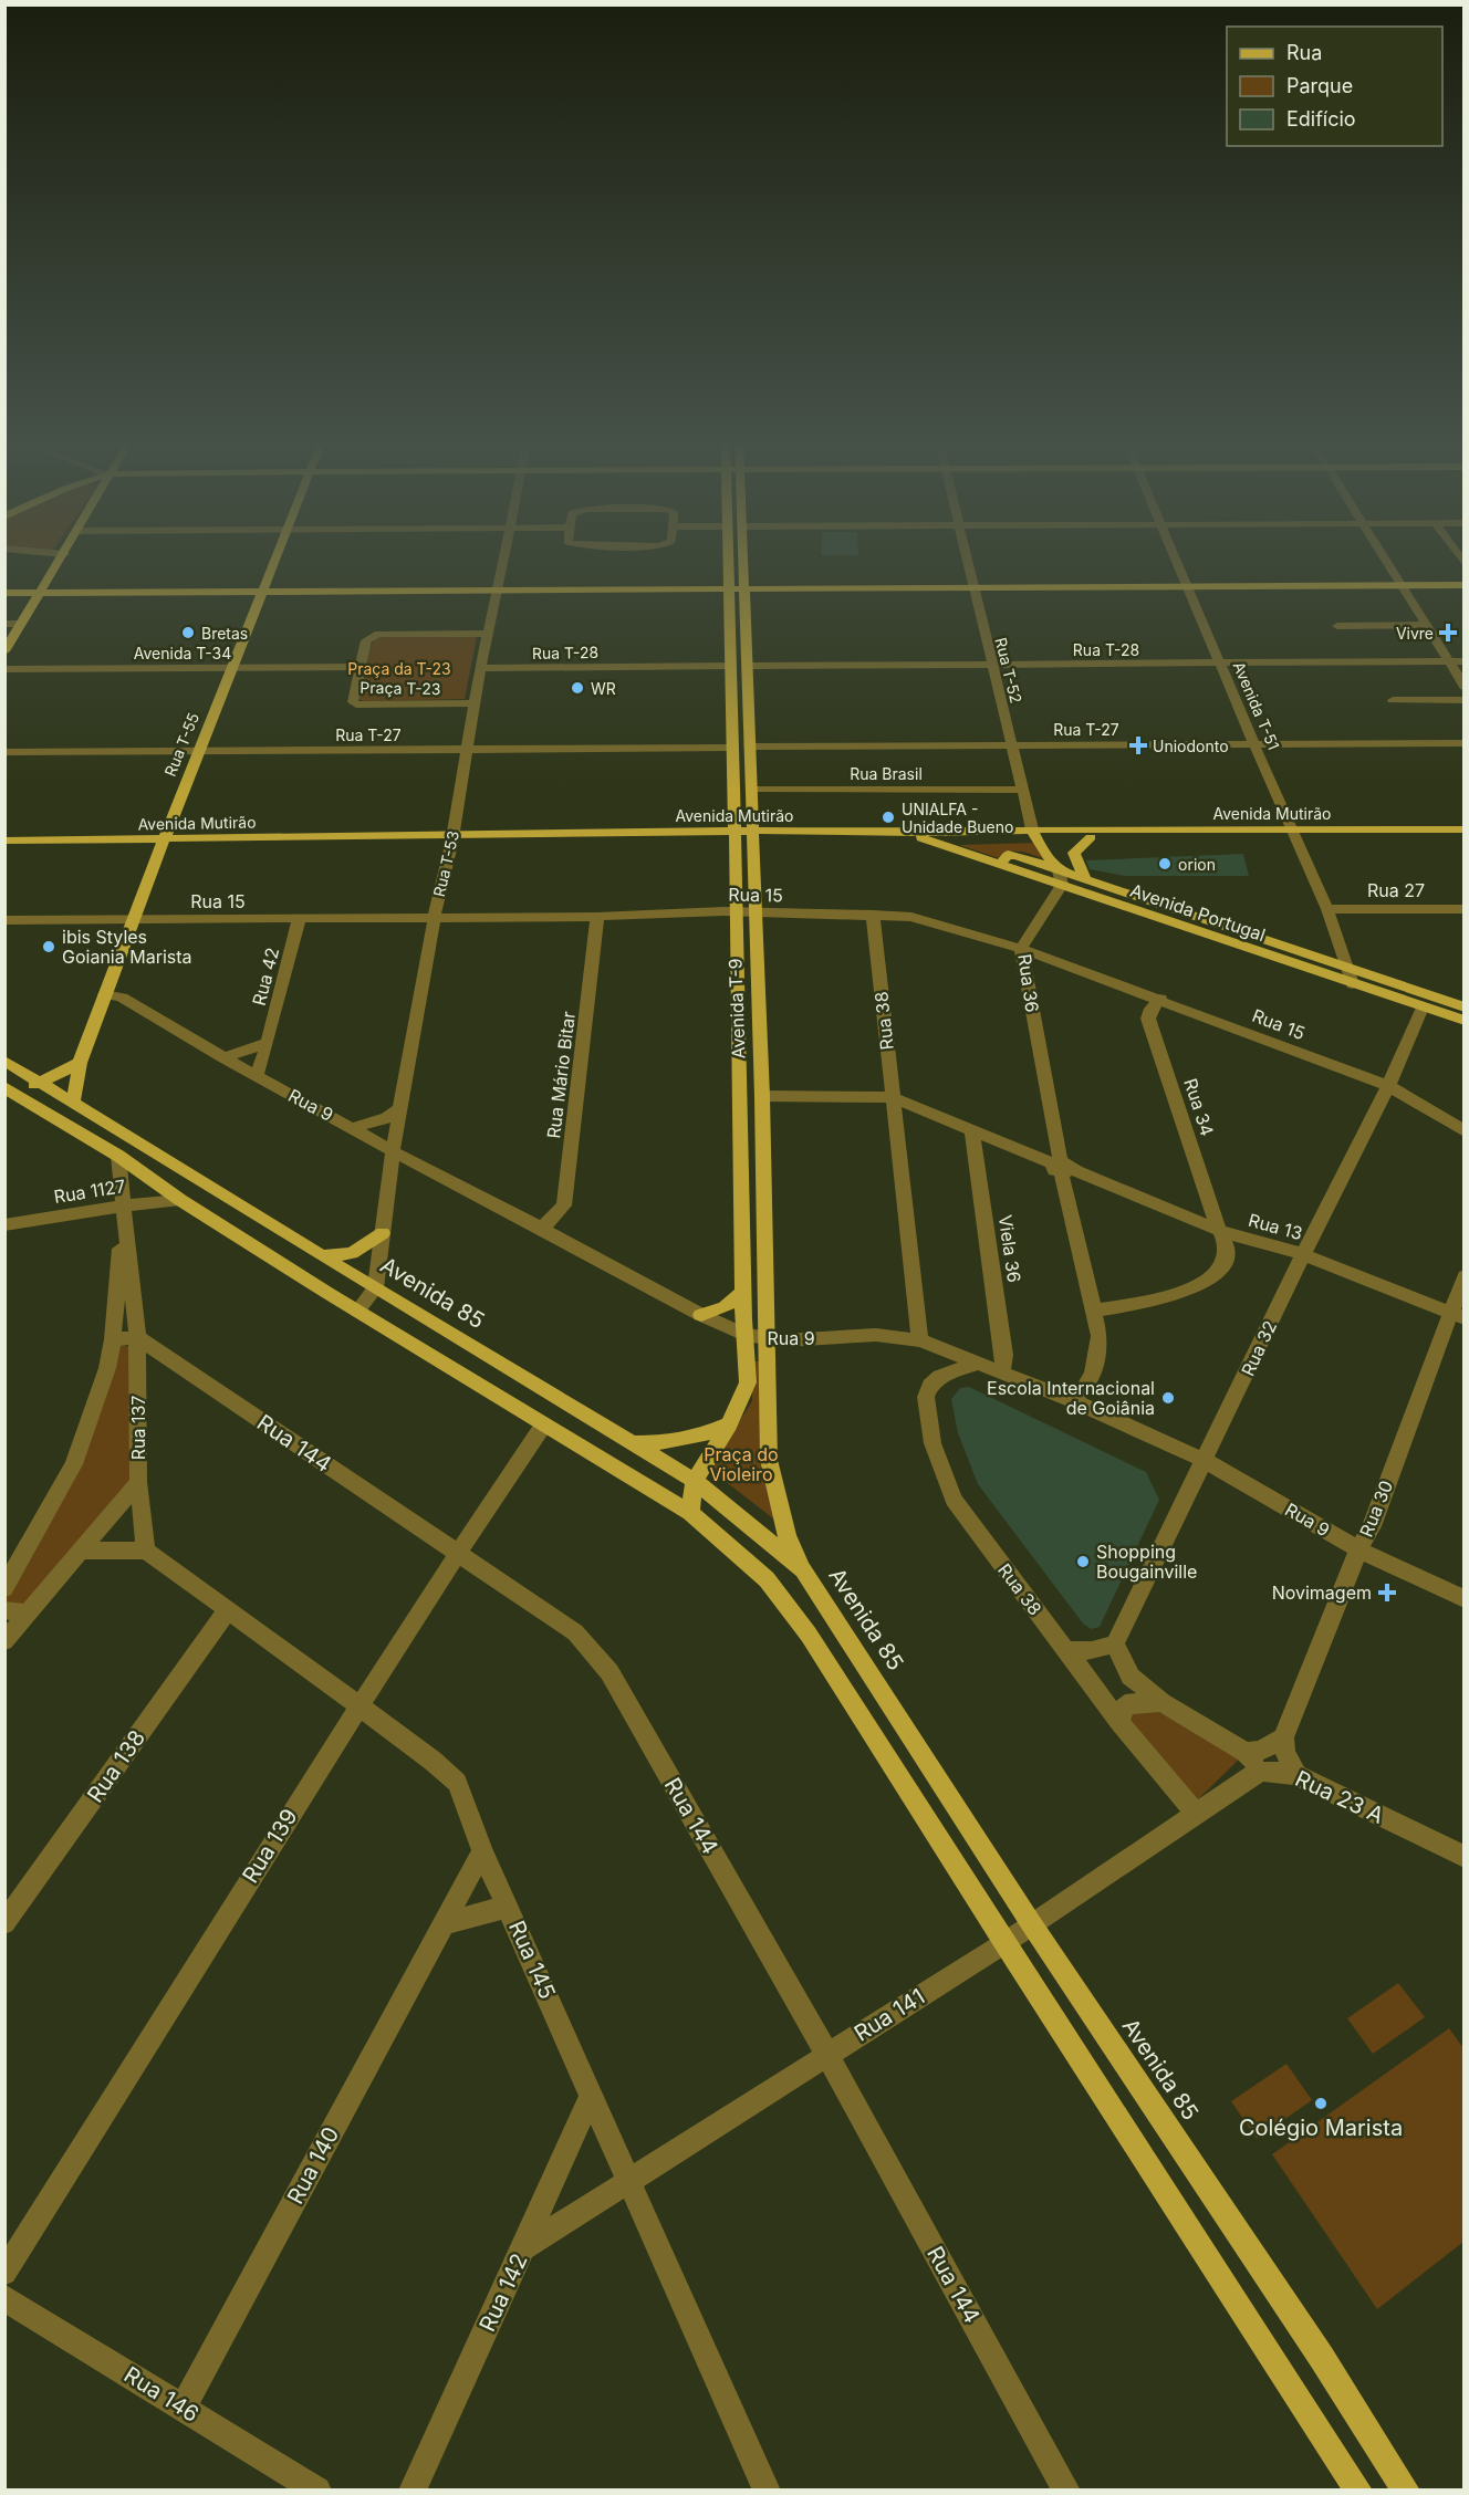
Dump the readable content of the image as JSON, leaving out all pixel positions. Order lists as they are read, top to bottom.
{
  "streets": {
    "main road": [
      "Rua T-55",
      "Avenida Mutirão",
      "Avenida Portugal",
      "Avenida T-9",
      "Avenida 85"
    ],
    "street": [
      "Rua T-28",
      "Avenida T-34",
      "Rua T-52",
      "Praça T-23",
      "Avenida T-51",
      "Rua T-27",
      "Rua Brasil",
      "Rua T-53",
      "Rua 27",
      "Rua 15",
      "Rua 42",
      "Rua 36",
      "Rua 38",
      "Rua Mário Bitar",
      "Rua 9",
      "Rua 34",
      "Rua 1127",
      "Rua 13",
      "Viela 36",
      "Rua 32",
      "Rua 137",
      "Rua 144",
      "Rua 30",
      "Rua 138",
      "Rua 23 A",
      "Rua 139",
      "Rua 145",
      "Rua 141",
      "Rua 140",
      "Rua 142",
      "Rua 146"
    ]
  },
  "crossings": [
    ["Rua T-28", "Rua T-52"],
    ["Rua T-28", "Avenida T-51"],
    ["Rua T-28", "Rua T-53"],
    ["Rua T-28", "Avenida T-9"],
    ["Avenida T-34", "Praça T-23"],
    ["Avenida T-34", "Rua T-55"],
    ["Rua T-52", "Rua T-27"],
    ["Rua T-52", "Rua Brasil"],
    ["Rua T-52", "Avenida Mutirão"],
    ["Praça T-23", "Rua T-53"],
    ["Avenida T-51", "Rua T-27"],
    ["Avenida T-51", "Avenida Mutirão"],
    ["Avenida T-51", "Rua 27"],
    ["Avenida T-51", "Avenida Portugal"],
    ["Rua T-27", "Rua T-55"],
    ["Rua T-27", "Rua T-53"],
    ["Rua T-27", "Avenida T-9"],
    ["Rua T-55", "Avenida Mutirão"],
    ["Rua T-55", "Rua 15"],
    ["Rua T-55", "Rua 9"],
    ["Rua T-55", "Avenida 85"],
    ["Rua Brasil", "Avenida T-9"],
    ["Avenida Mutirão", "Rua T-53"],
    ["Avenida Mutirão", "Avenida Portugal"],
    ["Avenida Mutirão", "Avenida T-9"],
    ["Rua T-53", "Rua 15"],
    ["Rua T-53", "Rua 9"],
    ["Rua T-53", "Avenida 85"],
    ["Rua 15", "Rua 42"],
    ["Rua 15", "Rua 36"],
    ["Rua 15", "Avenida T-9"],
    ["Rua 15", "Rua 38"],
    ["Rua 15", "Rua Mário Bitar"],
    ["Rua 15", "Rua 34"],
    ["Rua 15", "Rua 32"],
    ["Avenida Portugal", "Rua 36"],
    ["Avenida Portugal", "Rua 32"],
    ["Rua 42", "Rua 9"],
    ["Rua 36", "Rua 9"],
    ["Rua 36", "Rua 13"],
    ["Avenida T-9", "Rua 9"],
    ["Avenida T-9", "Rua 13"],
    ["Avenida T-9", "Avenida 85"],
    ["Rua 38", "Rua 9"],
    ["Rua 38", "Rua 13"],
    ["Rua 38", "Rua 141"],
    ["Rua Mário Bitar", "Rua 9"],
    ["Rua 9", "Viela 36"],
    ["Rua 9", "Rua 32"],
    ["Rua 9", "Rua 30"],
    ["Rua 34", "Rua 13"],
    ["Rua 1127", "Rua 137"],
    ["Rua 13", "Viela 36"],
    ["Rua 13", "Rua 32"],
    ["Rua 13", "Rua 30"],
    ["Avenida 85", "Rua 141"],
    ["Rua 137", "Rua 144"],
    ["Rua 144", "Rua 139"],
    ["Rua 144", "Rua 141"],
    ["Rua 138", "Rua 145"],
    ["Rua 23 A", "Rua 141"],
    ["Rua 139", "Rua 145"],
    ["Rua 145", "Rua 141"],
    ["Rua 145", "Rua 140"],
    ["Rua 145", "Rua 142"],
    ["Rua 141", "Rua 142"],
    ["Rua 140", "Rua 146"]
  ],
  "parks": ["Praça da T-23", "Praça do Violeiro"],
  "places": {
    "other": [
      "Bretas",
      "WR",
      "UNIALFA - Unidade Bueno",
      "orion",
      "ibis Styles Goiania Marista",
      "Escola Internacional de Goiânia",
      "Shopping Bougainville",
      "Colégio Marista"
    ],
    "health": ["Vivre", "Uniodonto", "Novimagem"]
  },
  "legend": ["Rua", "Parque", "Edifício"]
}
